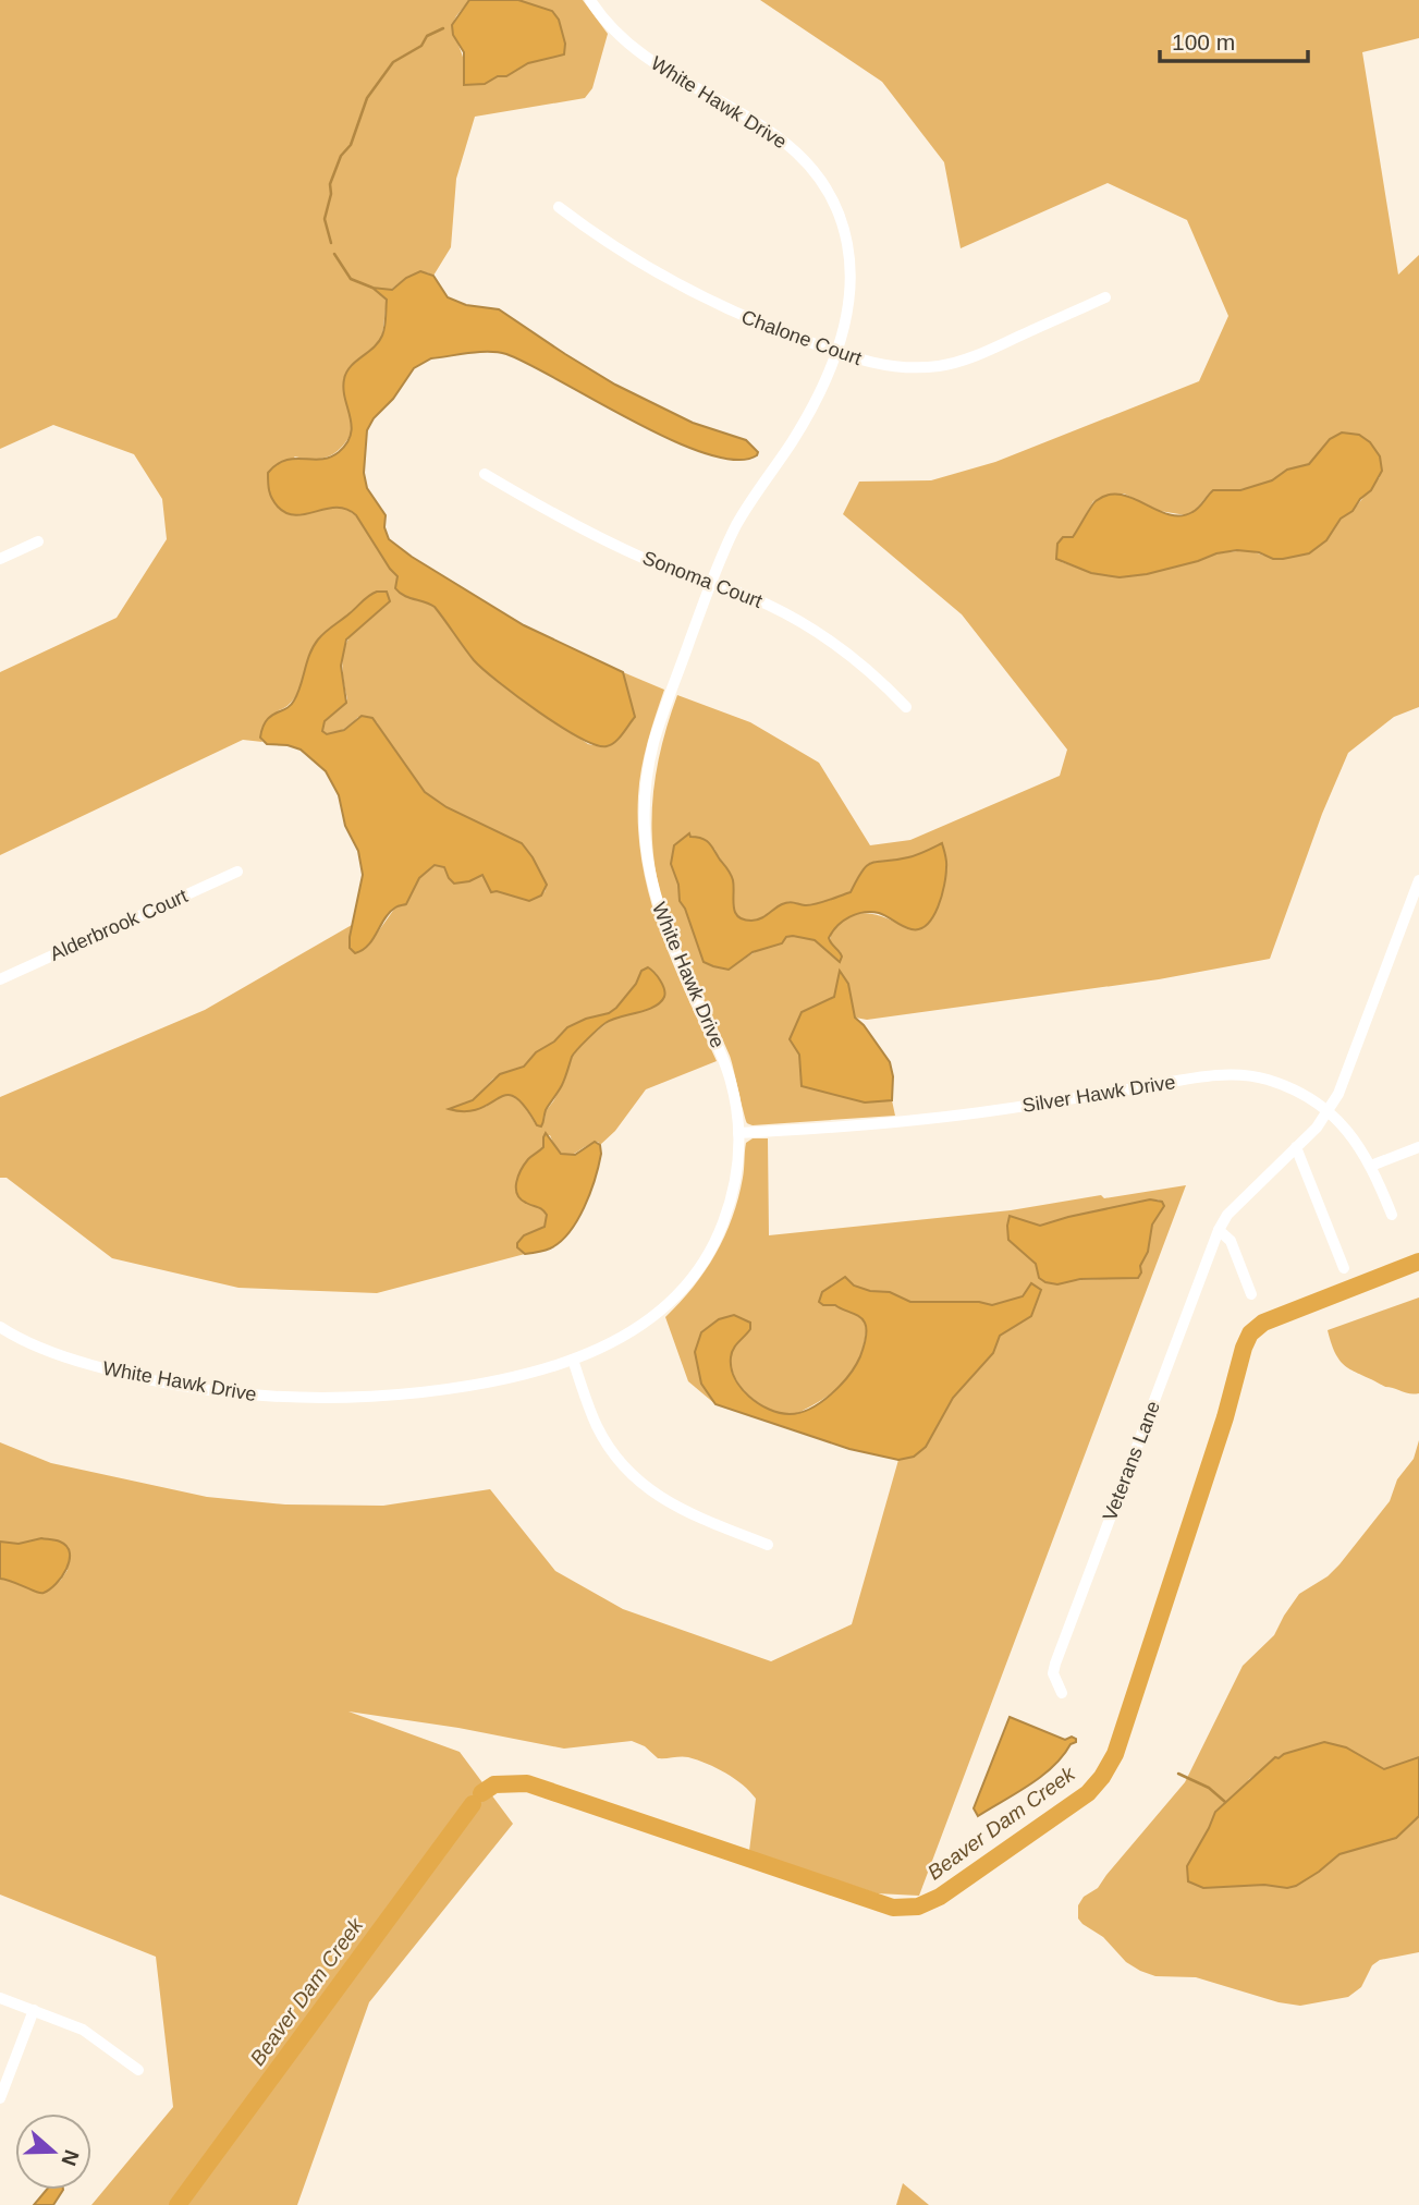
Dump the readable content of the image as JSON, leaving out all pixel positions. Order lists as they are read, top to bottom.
{
  "streets": {
    "street": [
      "White Hawk Drive",
      "Chalone Court",
      "Sonoma Court",
      "Alderbrook Court",
      "Silver Hawk Drive",
      "Veterans Lane"
    ]
  },
  "crossings": [
    ["White Hawk Drive", "Chalone Court"],
    ["White Hawk Drive", "Sonoma Court"],
    ["White Hawk Drive", "Silver Hawk Drive"],
    ["Silver Hawk Drive", "Veterans Lane"]
  ],
  "water": ["Beaver Dam Creek"],
  "scale_bar": "100 m",
  "north": "right"
}
